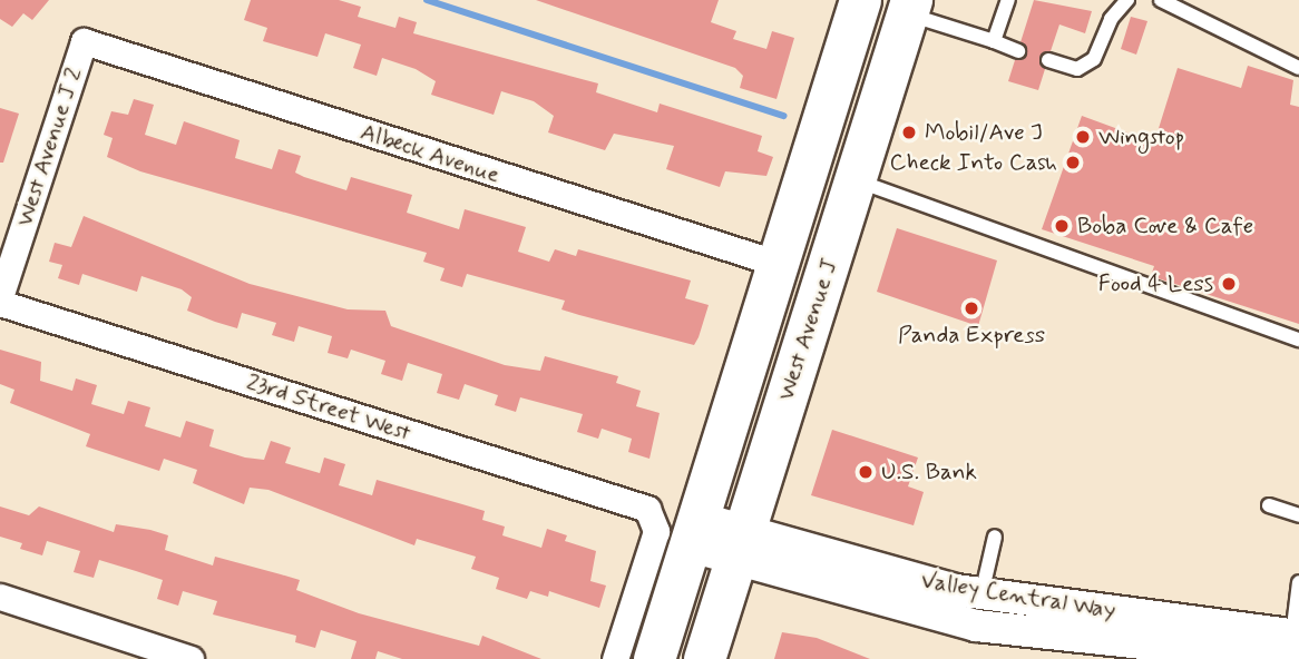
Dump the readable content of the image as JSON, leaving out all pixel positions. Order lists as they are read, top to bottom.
{
  "streets": {
    "main road": ["West Avenue J"],
    "street": [
      "West Avenue J 2",
      "Albeck Avenue",
      "23rd Street West",
      "Valley Central Way"
    ]
  },
  "crossings": [
    ["West Avenue J 2", "Albeck Avenue"],
    ["West Avenue J 2", "23rd Street West"],
    ["Albeck Avenue", "West Avenue J"],
    ["West Avenue J", "Valley Central Way"]
  ],
  "places": [
    "Mobil/Ave J",
    "Wingstop",
    "Check Into Cash",
    "Boba Cove & Cafe",
    "Food 4 Less",
    "Panda Express",
    "U.S. Bank"
  ]
}
